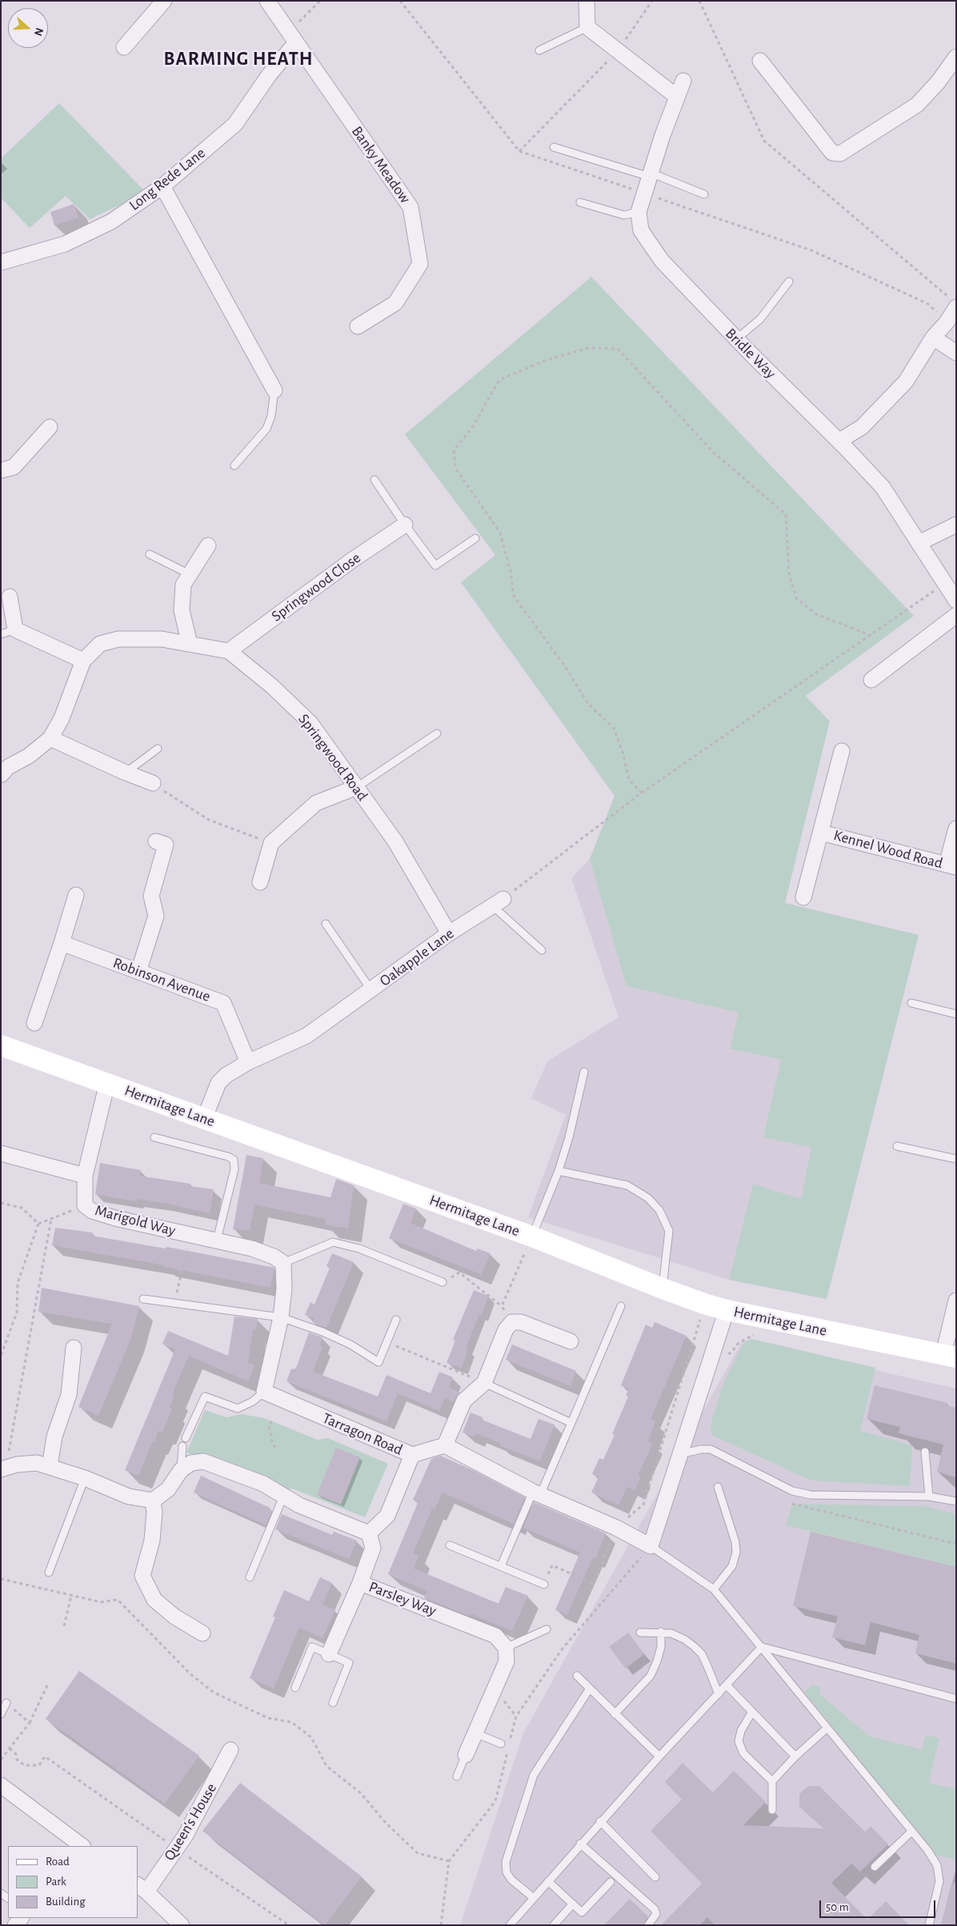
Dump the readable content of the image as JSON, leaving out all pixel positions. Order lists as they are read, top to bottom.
{
  "streets": {
    "main road": ["Hermitage Lane"],
    "street": [
      "Banky Meadow",
      "Long Rede Lane",
      "Bridle Way",
      "Springwood Close",
      "Springwood Road",
      "Kennel Wood Road",
      "Oakapple Lane",
      "Robinson Avenue",
      "Marigold Way",
      "Tarragon Road",
      "Parsley Way",
      "Queen's House"
    ]
  },
  "crossings": [
    ["Banky Meadow", "Long Rede Lane"],
    ["Springwood Close", "Springwood Road"],
    ["Springwood Road", "Oakapple Lane"],
    ["Oakapple Lane", "Robinson Avenue"],
    ["Oakapple Lane", "Hermitage Lane"],
    ["Hermitage Lane", "Marigold Way"]
  ],
  "districts": ["BARMING HEATH"],
  "legend": ["Road", "Park", "Building"],
  "scale_bar": "50 m",
  "north": "right"
}
